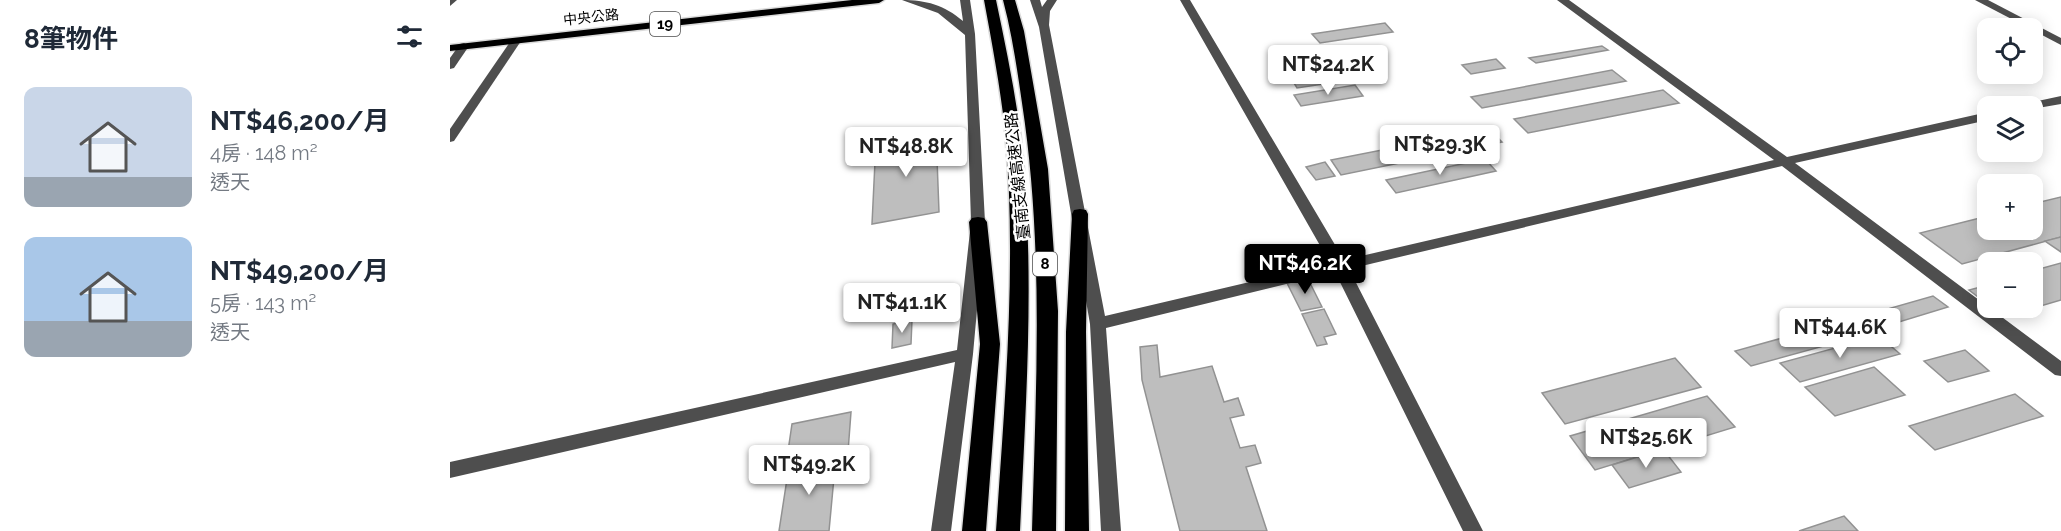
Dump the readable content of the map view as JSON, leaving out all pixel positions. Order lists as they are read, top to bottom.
{
  "streets": {
    "highway": ["臺南支線高速公路", "8"],
    "main road": ["中央公路", "19"]
  },
  "page": {
    "heading": "8筆物件",
    "map_buttons": ["+", "−"],
    "price": [
      "NT$24.2K",
      "NT$29.3K",
      "NT$48.8K",
      "NT$46.2K",
      "NT$41.1K",
      "NT$44.6K",
      "NT$25.6K",
      "NT$49.2K"
    ],
    "list": [
      {
        "name": "NT$46,200/月",
        "note": "4房 · 148 m² · 透天"
      },
      {
        "name": "NT$49,200/月",
        "note": "5房 · 143 m² · 透天"
      }
    ]
  }
}
